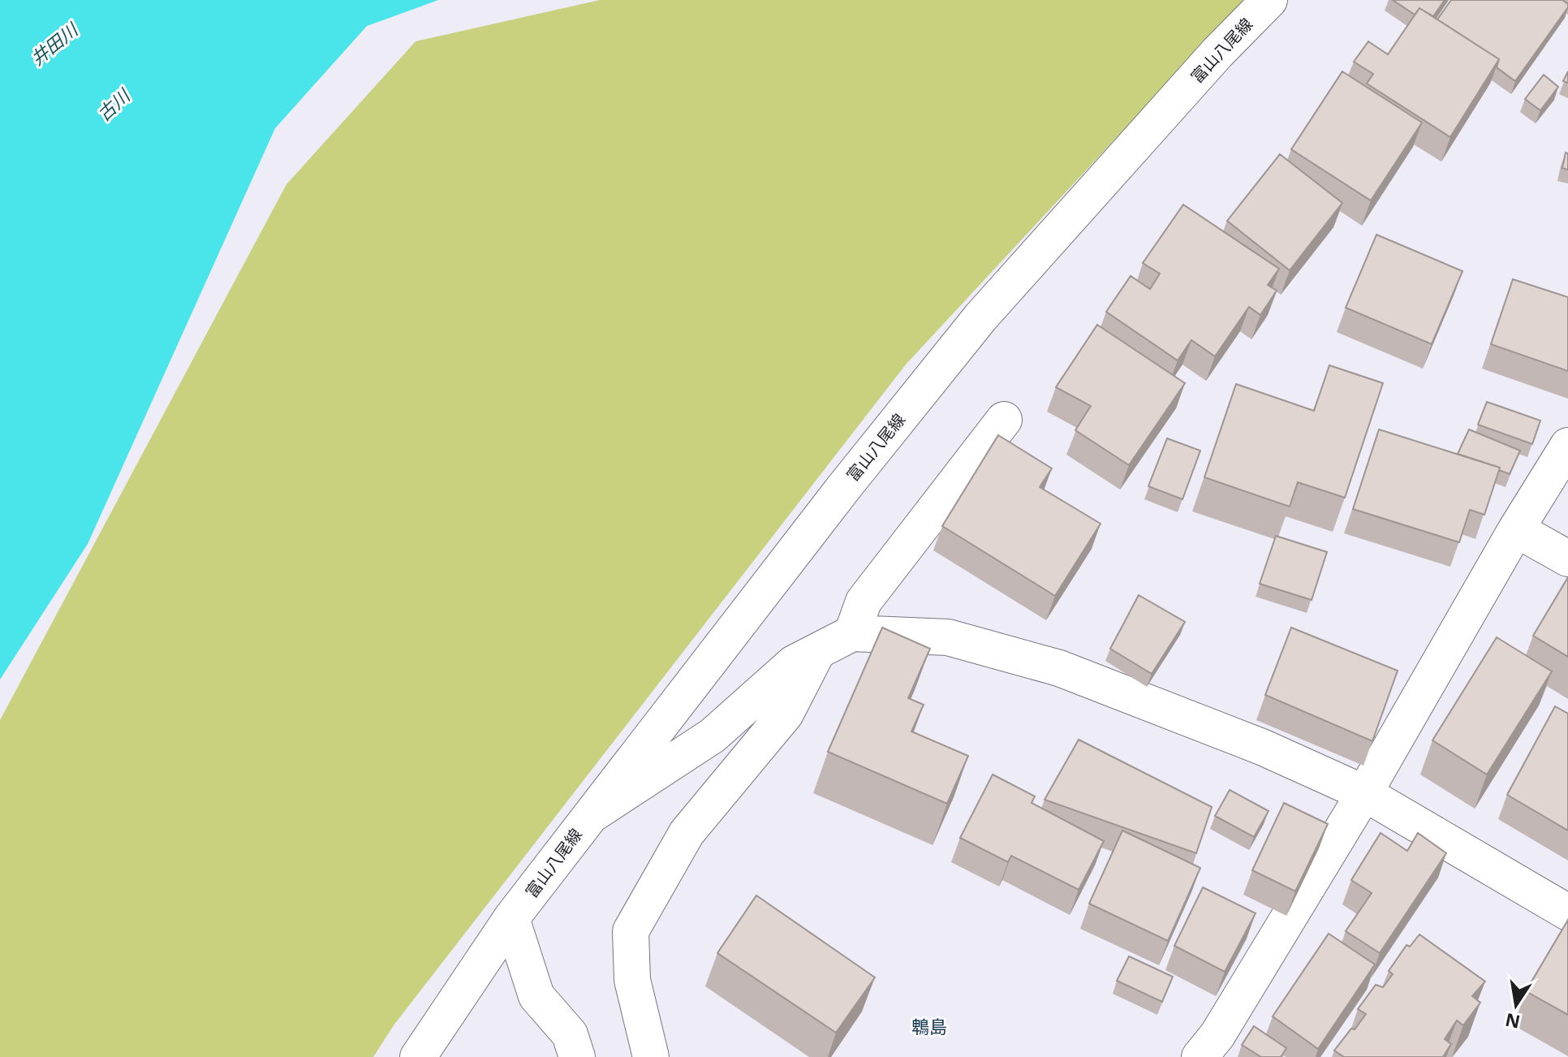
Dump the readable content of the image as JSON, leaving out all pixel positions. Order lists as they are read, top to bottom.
{
  "streets": {
    "street": ["富山八尾線"]
  },
  "districts": ["鵯島"],
  "water": ["井田川", "古川"],
  "north": "bottom"
}
